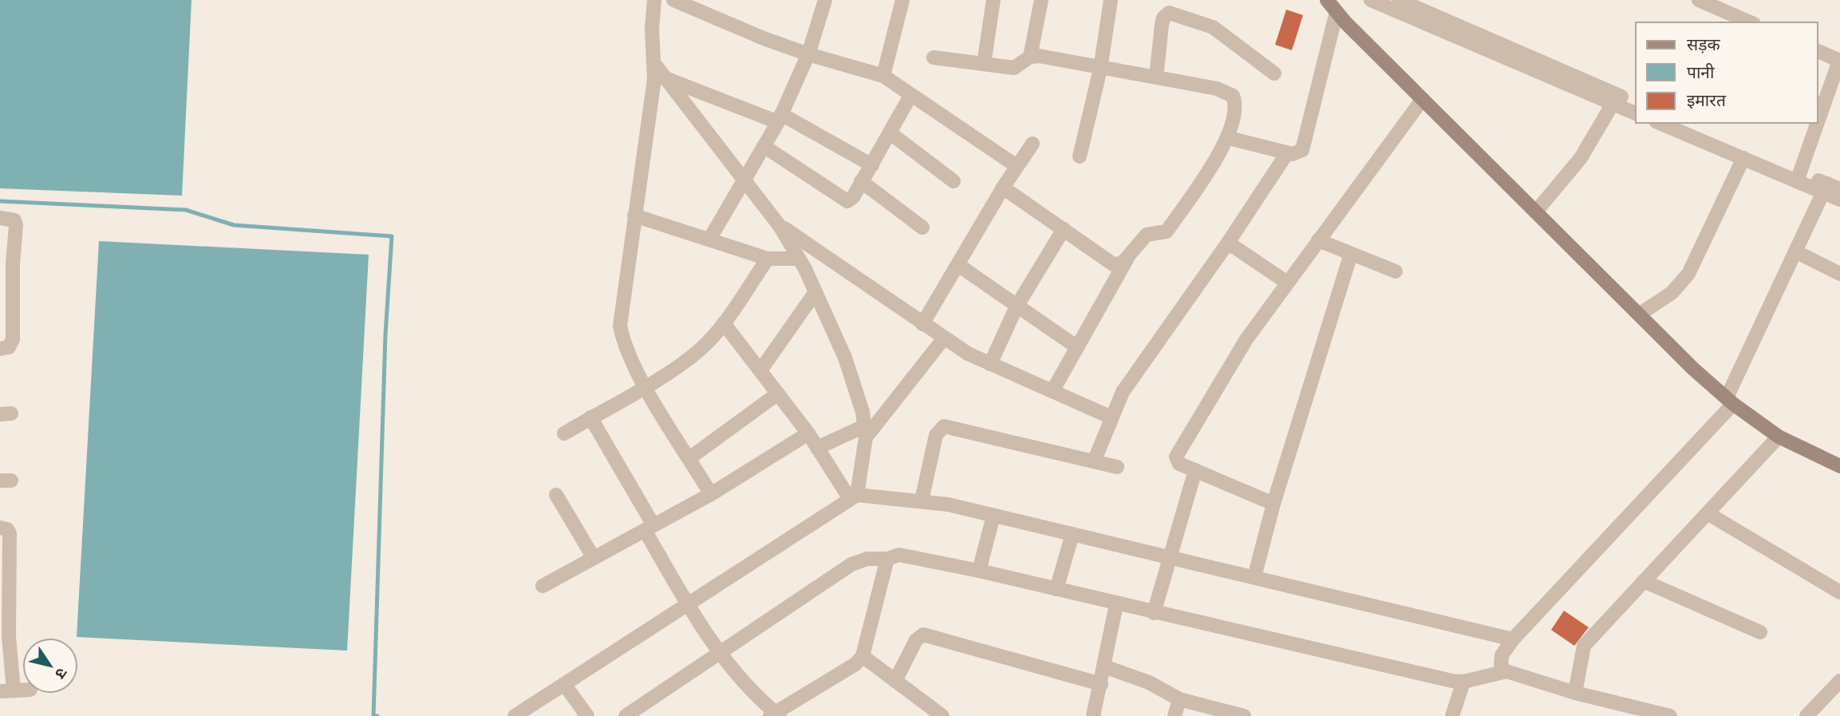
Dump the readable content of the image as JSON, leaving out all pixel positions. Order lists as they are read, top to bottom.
{
  "legend": ["सड़क", "पानी", "इमारत"],
  "north": "bottom right"
}
